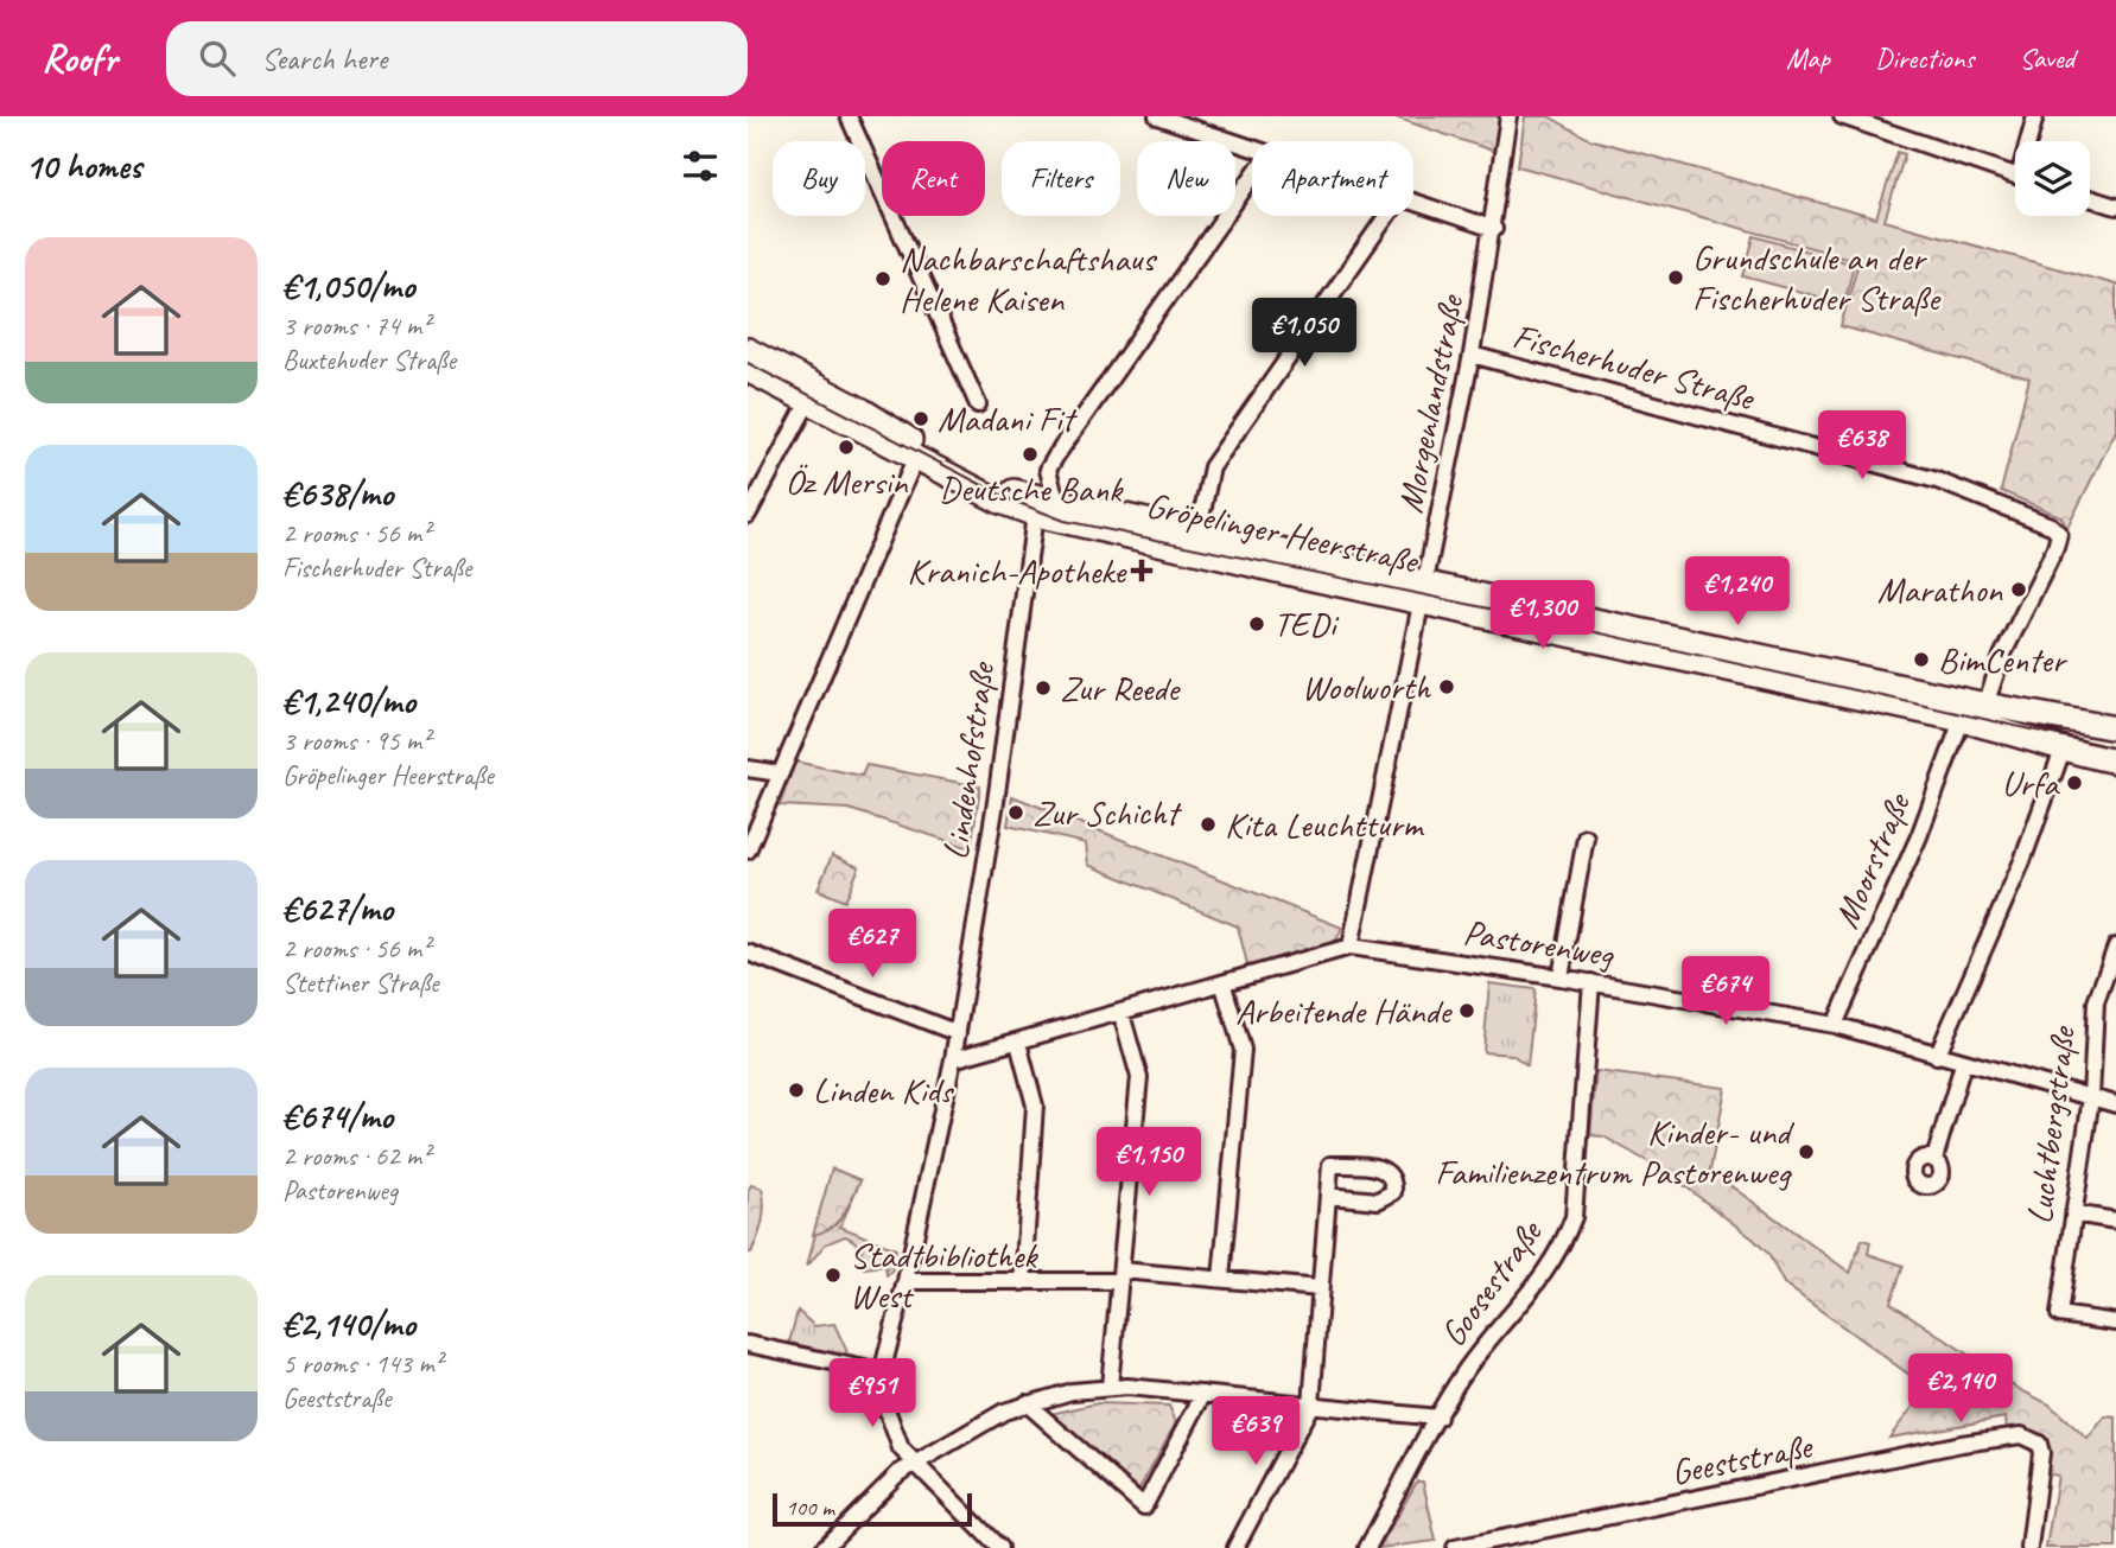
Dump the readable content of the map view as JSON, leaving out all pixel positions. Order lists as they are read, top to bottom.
{
  "streets": {
    "main road": ["Gröpelinger Heerstraße"],
    "street": [
      "Fischerhuder Straße",
      "Morgenlandstraße",
      "Lindenhofstraße",
      "Moorstraße",
      "Pastorenweg",
      "Luchtbergstraße",
      "Goosestraße",
      "Geeststraße"
    ]
  },
  "crossings": [
    ["Fischerhuder Straße", "Morgenlandstraße"],
    ["Fischerhuder Straße", "Gröpelinger Heerstraße"],
    ["Morgenlandstraße", "Gröpelinger Heerstraße"],
    ["Morgenlandstraße", "Pastorenweg"],
    ["Gröpelinger Heerstraße", "Lindenhofstraße"],
    ["Gröpelinger Heerstraße", "Moorstraße"],
    ["Lindenhofstraße", "Pastorenweg"],
    ["Moorstraße", "Pastorenweg"],
    ["Pastorenweg", "Luchtbergstraße"],
    ["Pastorenweg", "Goosestraße"]
  ],
  "places": {
    "other": [
      "Grundschule an der Fischerhuder Straße",
      "Nachbarschaftshaus Helene Kaisen",
      "Madani Fit",
      "Öz Mersin",
      "Deutsche Bank",
      "Marathon",
      "TEDi",
      "BimCenter",
      "Woolworth",
      "Zur Reede",
      "Urfa",
      "Zur Schicht",
      "Kita Leuchtturm",
      "Arbeitende Hände",
      "Linden Kids",
      "Kinder- und Familienzentrum Pastorenweg",
      "Stadtbibliothek West"
    ],
    "health": ["Kranich-Apotheke"]
  },
  "scale_bar": "100 m",
  "page": {
    "header": "Roofr",
    "search": "Search here",
    "nav": ["Map", "Directions", "Saved"],
    "heading": "10 homes",
    "chip": [
      "Buy",
      "Rent",
      "Filters",
      "New",
      "Apartment"
    ],
    "list": [
      {
        "name": "€1,050/mo",
        "note": "3 rooms · 74 m² · Buxtehuder Straße"
      },
      {
        "name": "€638/mo",
        "note": "2 rooms · 56 m² · Fischerhuder Straße"
      },
      {
        "name": "€1,240/mo",
        "note": "3 rooms · 95 m² · Gröpelinger Heerstraße"
      },
      {
        "name": "€627/mo",
        "note": "2 rooms · 56 m² · Stettiner Straße"
      },
      {
        "name": "€674/mo",
        "note": "2 rooms · 62 m² · Pastorenweg"
      },
      {
        "name": "€2,140/mo",
        "note": "5 rooms · 143 m² · Geeststraße"
      }
    ],
    "price": [
      "€1,050",
      "€638",
      "€1,240",
      "€1,300",
      "€627",
      "€674",
      "€1,150",
      "€2,140",
      "€951",
      "€639"
    ],
    "scale": "100 m"
  }
}
